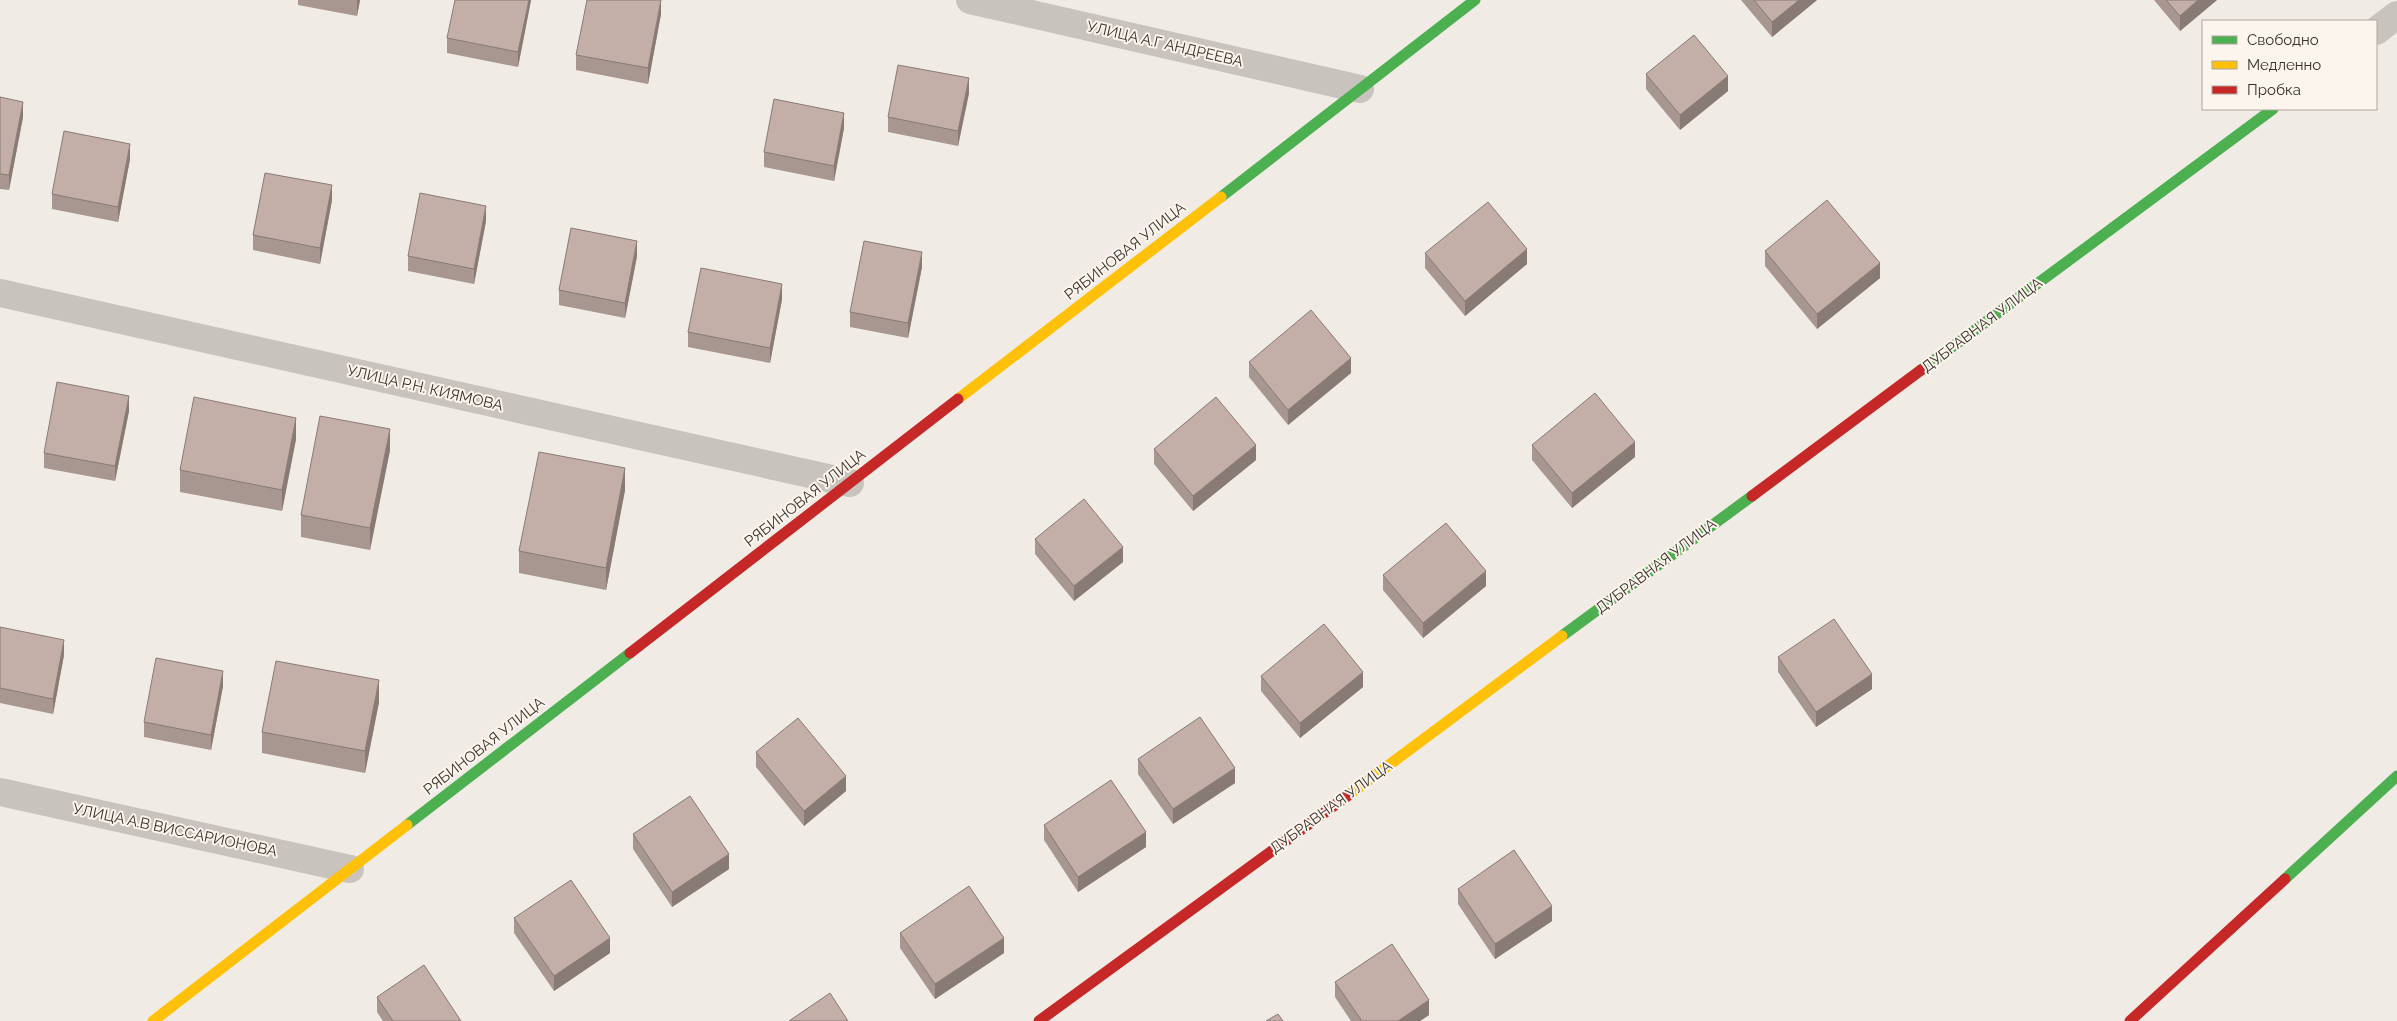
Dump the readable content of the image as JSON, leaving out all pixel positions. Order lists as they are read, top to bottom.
{
  "streets": {
    "street": [
      "УЛИЦА А.Г АНДРЕЕВА",
      "РЯБИНОВАЯ УЛИЦА",
      "ДУБРАВНАЯ УЛИЦА",
      "УЛИЦА Р.Н. КИЯМОВА",
      "УЛИЦА А.В ВИССАРИОНОВА"
    ]
  },
  "crossings": [
    ["УЛИЦА А.Г АНДРЕЕВА", "РЯБИНОВАЯ УЛИЦА"],
    ["РЯБИНОВАЯ УЛИЦА", "УЛИЦА Р.Н. КИЯМОВА"],
    ["РЯБИНОВАЯ УЛИЦА", "УЛИЦА А.В ВИССАРИОНОВА"]
  ],
  "legend": ["Свободно", "Медленно", "Пробка"]
}
